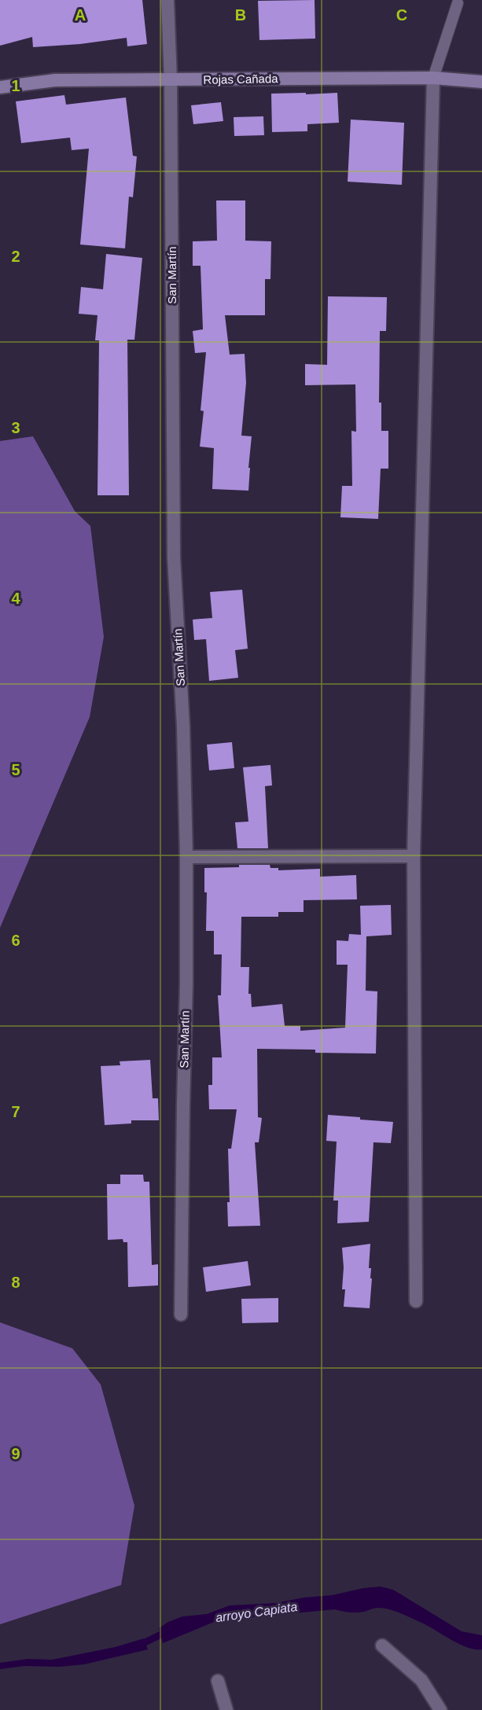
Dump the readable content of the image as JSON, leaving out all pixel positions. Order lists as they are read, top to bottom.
{
  "streets": {
    "main road": ["Rojas Cañada"],
    "street": ["San Martín"]
  },
  "crossings": [
    ["Rojas Cañada", "San Martín"]
  ],
  "water": ["arroyo Capiata"],
  "grid": {
    "columns": ["A", "B", "C"],
    "rows": [
      "1",
      "2",
      "3",
      "4",
      "5",
      "6",
      "7",
      "8",
      "9"
    ]
  }
}
